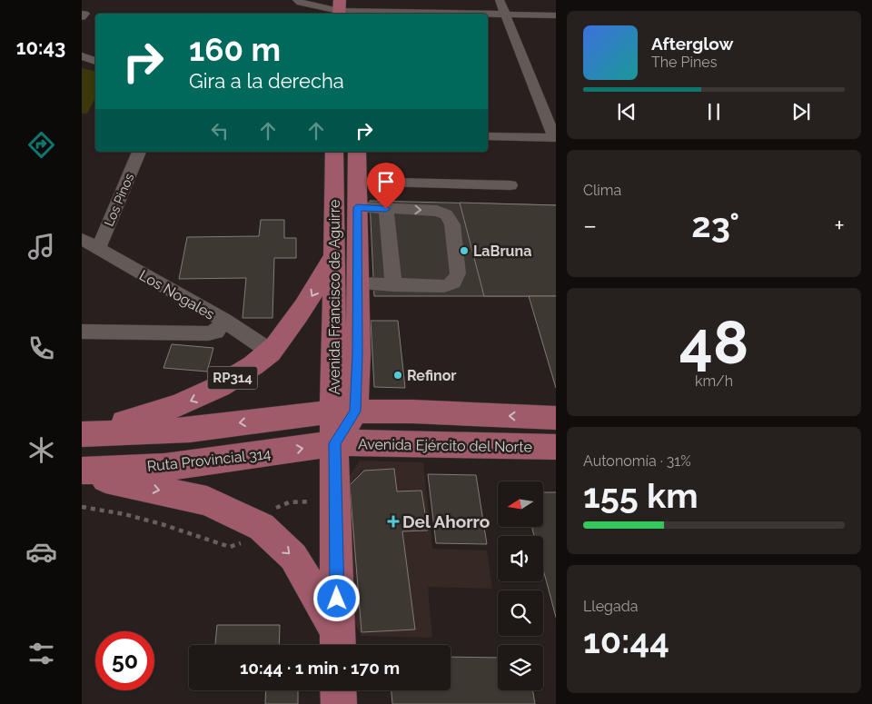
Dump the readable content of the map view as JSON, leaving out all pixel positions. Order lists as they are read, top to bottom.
{
  "streets": {
    "main road": [
      "Avenida Francisco de Aguirre",
      "RP314",
      "Avenida Ejército del Norte",
      "Ruta Provincial 314"
    ],
    "street": ["Los Pinos", "Los Nogales"]
  },
  "crossings": [
    ["Los Pinos", "Los Nogales"],
    ["Los Nogales", "RP314"],
    ["Avenida Francisco de Aguirre", "RP314"],
    ["Avenida Francisco de Aguirre", "Avenida Ejército del Norte"],
    ["Avenida Francisco de Aguirre", "Ruta Provincial 314"],
    ["RP314", "Avenida Ejército del Norte"],
    ["Avenida Ejército del Norte", "Ruta Provincial 314"]
  ],
  "places": {
    "other": ["LaBruna", "Refinor"],
    "health": ["Del Ahorro"]
  },
  "north": "left",
  "page": {
    "tabs": "10:43",
    "turn": ["160 m", "Gira a la derecha"],
    "song": ["Afterglow", "The Pines"],
    "tile": [
      "Clima",
      ["48", "km/h"],
      ["Autonomía · 31%", "155 km"],
      ["Llegada", "10:44"]
    ],
    "heat": ["−", "23°", "+"],
    "limit": "50",
    "trip": "10:44 · 1 min · 170 m"
  }
}
